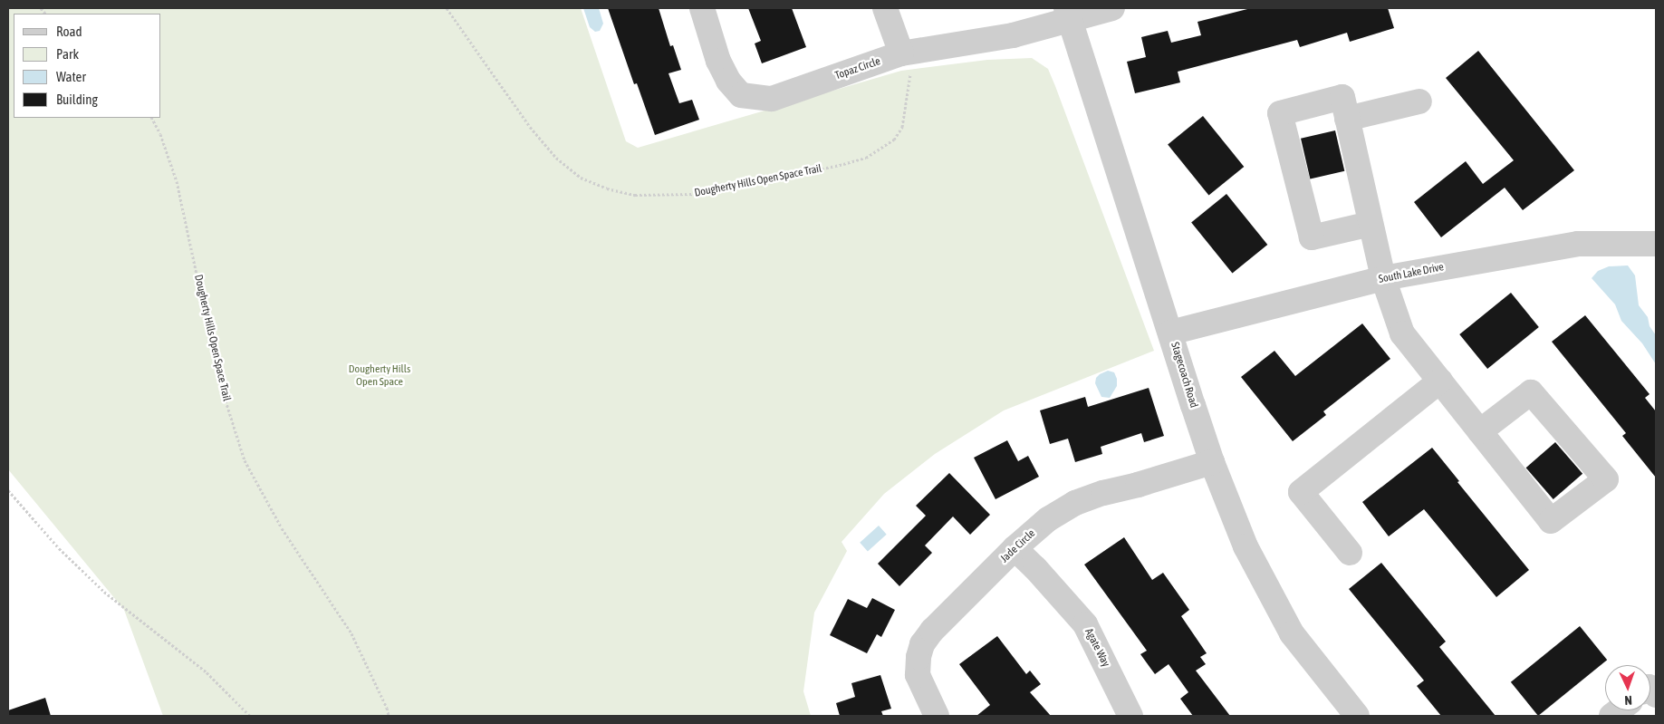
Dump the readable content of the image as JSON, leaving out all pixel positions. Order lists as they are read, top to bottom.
{
  "streets": {
    "street": [
      "Topaz Circle",
      "South Lake Drive",
      "Stagecoach Road",
      "Jade Circle",
      "Agate Way"
    ],
    "path": ["Dougherty Hills Open Space Trail"]
  },
  "crossings": [
    ["Topaz Circle", "Dougherty Hills Open Space Trail"],
    ["Topaz Circle", "Stagecoach Road"],
    ["South Lake Drive", "Stagecoach Road"],
    ["Stagecoach Road", "Jade Circle"],
    ["Jade Circle", "Agate Way"]
  ],
  "parks": ["Dougherty Hills Open Space"],
  "legend": [
    "Road",
    "Park",
    "Water",
    "Building"
  ],
  "north": "bottom"
}
